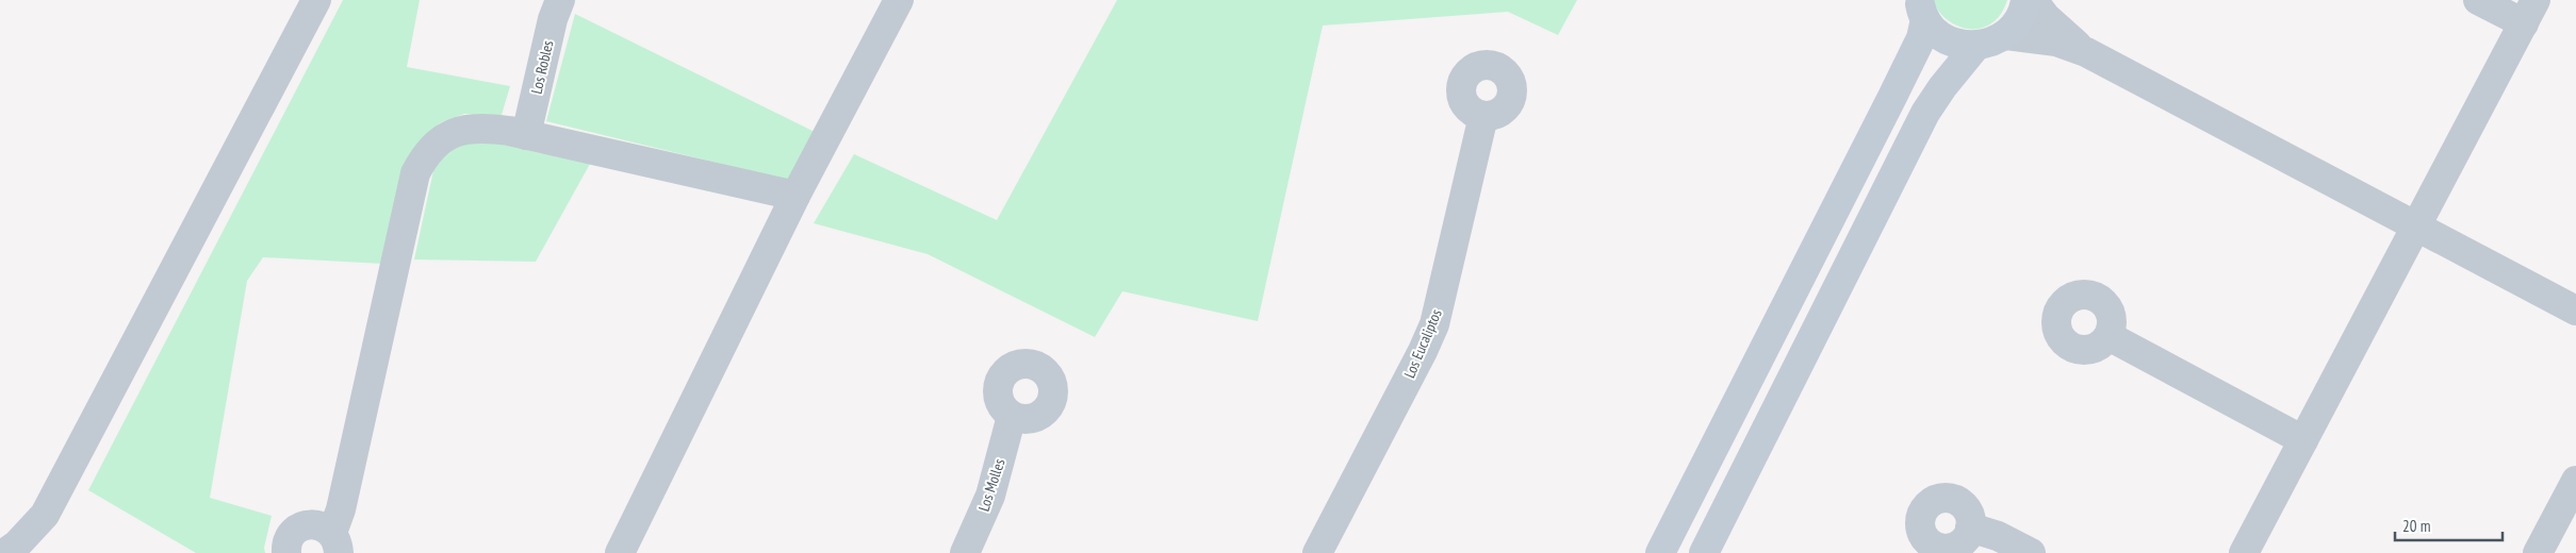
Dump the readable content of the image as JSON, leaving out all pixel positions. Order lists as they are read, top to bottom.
{
  "streets": {
    "street": ["Los Robles", "Los Eucaliptos", "Los Molles"]
  },
  "scale_bar": "20 m"
}
